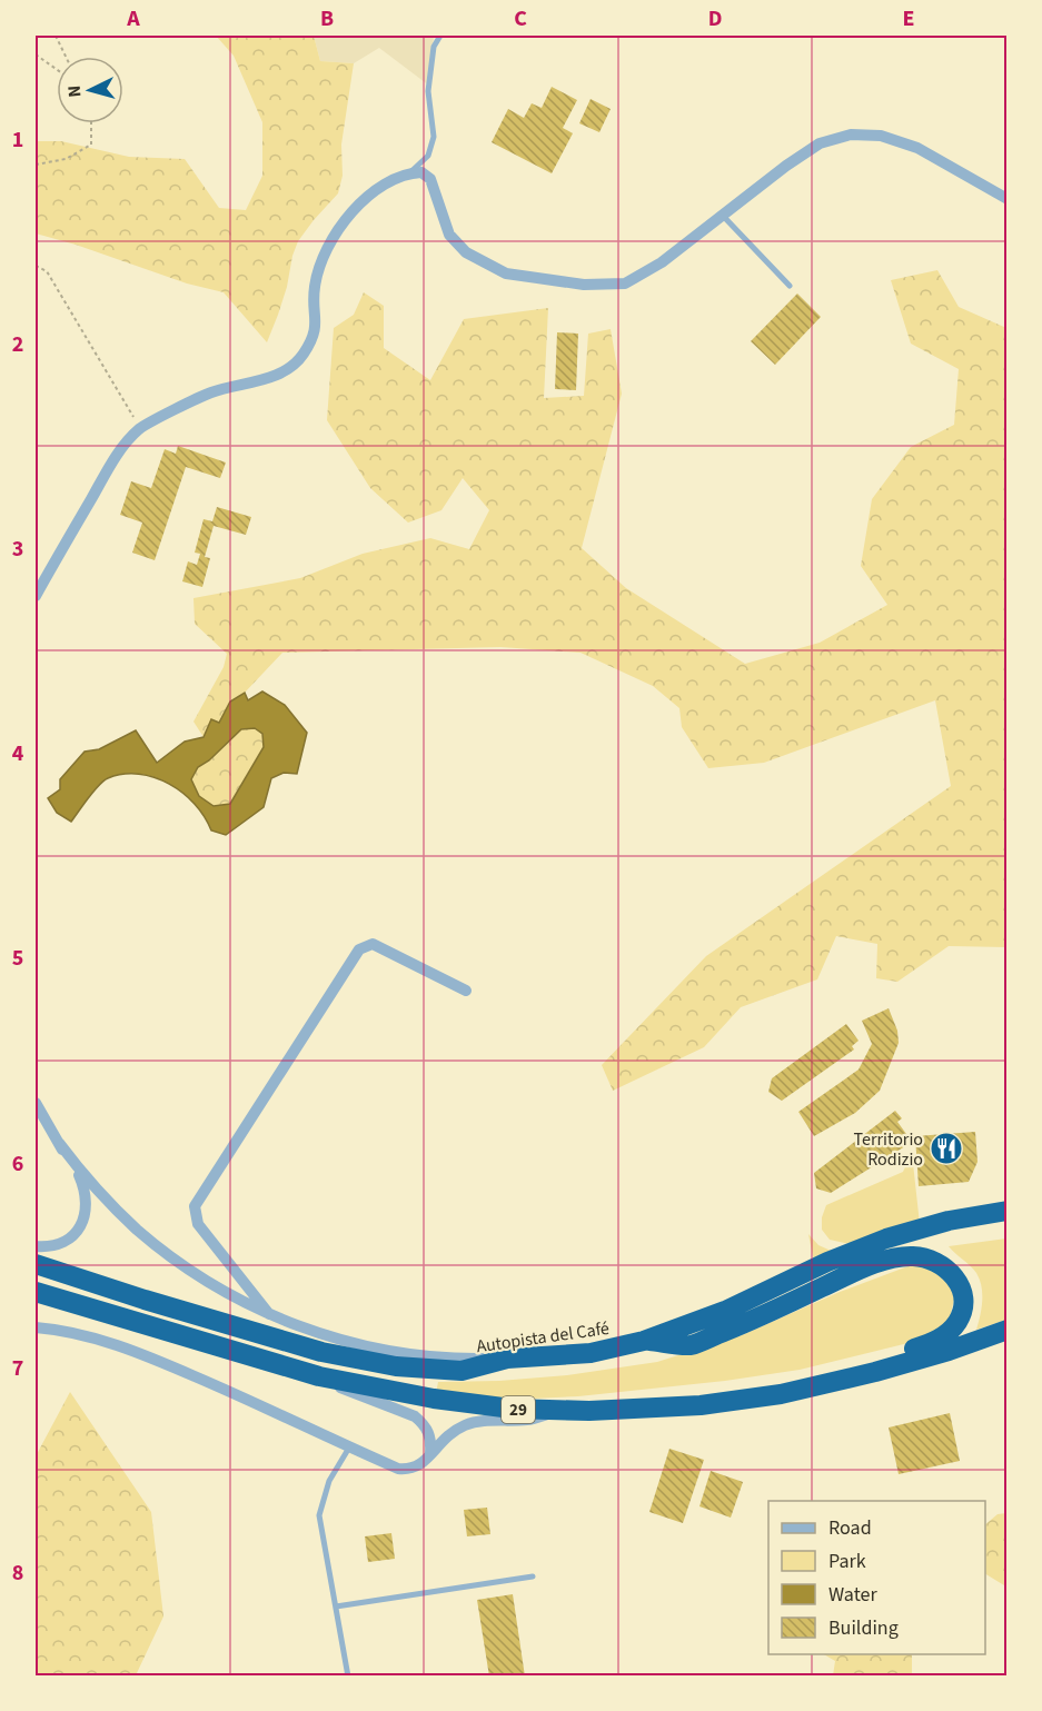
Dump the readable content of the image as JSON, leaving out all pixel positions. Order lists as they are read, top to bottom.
{
  "streets": {
    "highway": ["Autopista del Café", "29"]
  },
  "places": {
    "restaurant": ["Territorio Rodizio"]
  },
  "legend": [
    "Road",
    "Park",
    "Water",
    "Building"
  ],
  "north": "left",
  "grid": {
    "columns": [
      "A",
      "B",
      "C",
      "D",
      "E"
    ],
    "rows": [
      "1",
      "2",
      "3",
      "4",
      "5",
      "6",
      "7",
      "8"
    ]
  }
}
